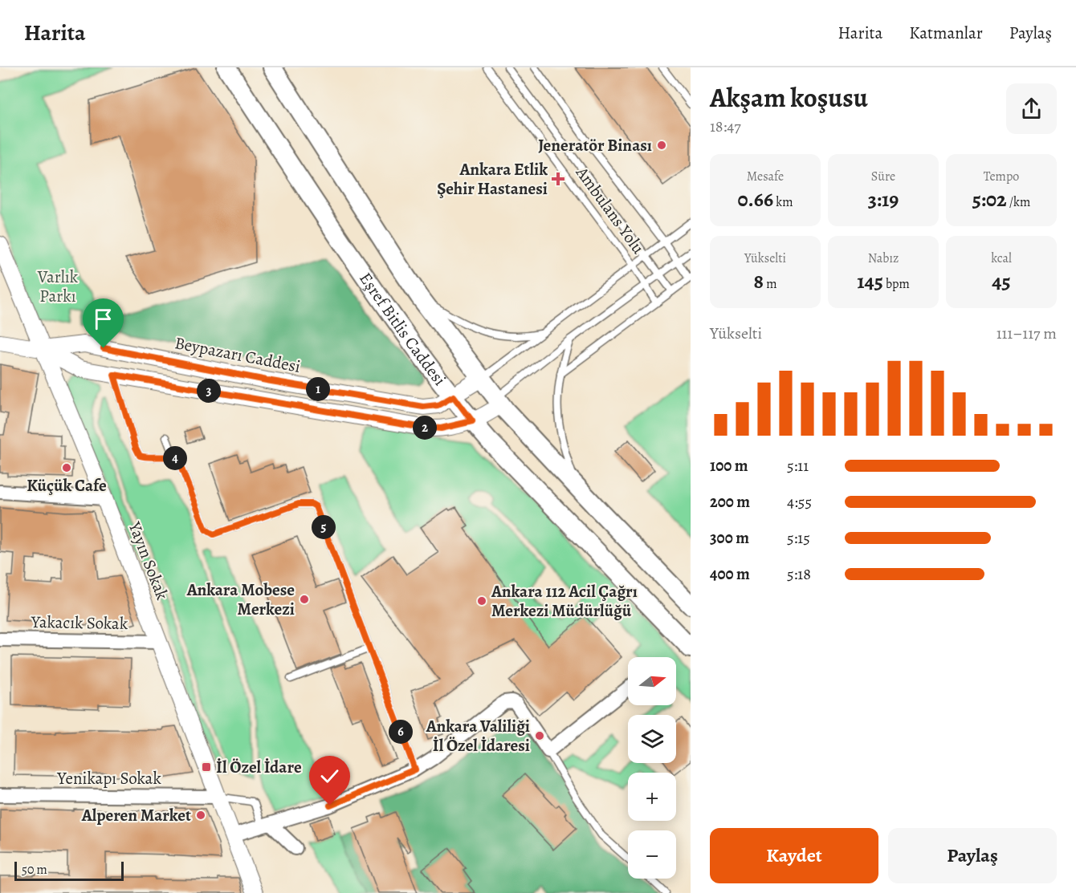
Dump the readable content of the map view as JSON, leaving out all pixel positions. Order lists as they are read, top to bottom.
{
  "streets": {
    "main road": ["Eşref Bitlis Caddesi"],
    "street": [
      "Beypazarı Caddesi",
      "Yayın Sokak",
      "Yakacık Sokak",
      "Yenikapı Sokak"
    ],
    "lane": ["Ambulans Yolu"]
  },
  "crossings": [
    ["Eşref Bitlis Caddesi", "Beypazarı Caddesi"],
    ["Beypazarı Caddesi", "Yayın Sokak"],
    ["Yayın Sokak", "Yakacık Sokak"],
    ["Yayın Sokak", "Yenikapı Sokak"]
  ],
  "parks": ["Varlık Parkı"],
  "places": {
    "other": [
      "Jeneratör Binası",
      "Küçük Cafe",
      "Ankara Mobese Merkezi",
      "Ankara 112 Acil Çağrı Merkezi Müdürlüğü",
      "Ankara Valiliği İl Özel İdaresi",
      "Alperen Market"
    ],
    "health": ["Ankara Etlik Şehir Hastanesi"],
    "transit": ["İl Özel İdare"]
  },
  "scale_bar": "50 m",
  "north": "right",
  "page": {
    "header": "Harita",
    "nav": ["Harita", "Katmanlar", "Paylaş"],
    "heading": ["Akşam koşusu", "18:47"],
    "stats": [
      ["Mesafe", "0.66 km"],
      ["Süre", "3:19"],
      ["Tempo", "5:02 /km"],
      ["Yükselti", "8 m"],
      ["Nabız", "145 bpm"],
      ["kcal", "45"]
    ],
    "chart": ["Yükselti", "111–117 m"],
    "pins": [
      "1",
      "3",
      "2",
      "4",
      "5",
      "6"
    ],
    "list": [
      {
        "name": "100 m",
        "note": "5:11"
      },
      {
        "name": "200 m",
        "note": "4:55"
      },
      {
        "name": "300 m",
        "note": "5:15"
      },
      {
        "name": "400 m",
        "note": "5:18"
      }
    ],
    "map_buttons": ["+", "−"],
    "buttons": ["Kaydet", "Paylaş"],
    "scale": "50 m"
  }
}
